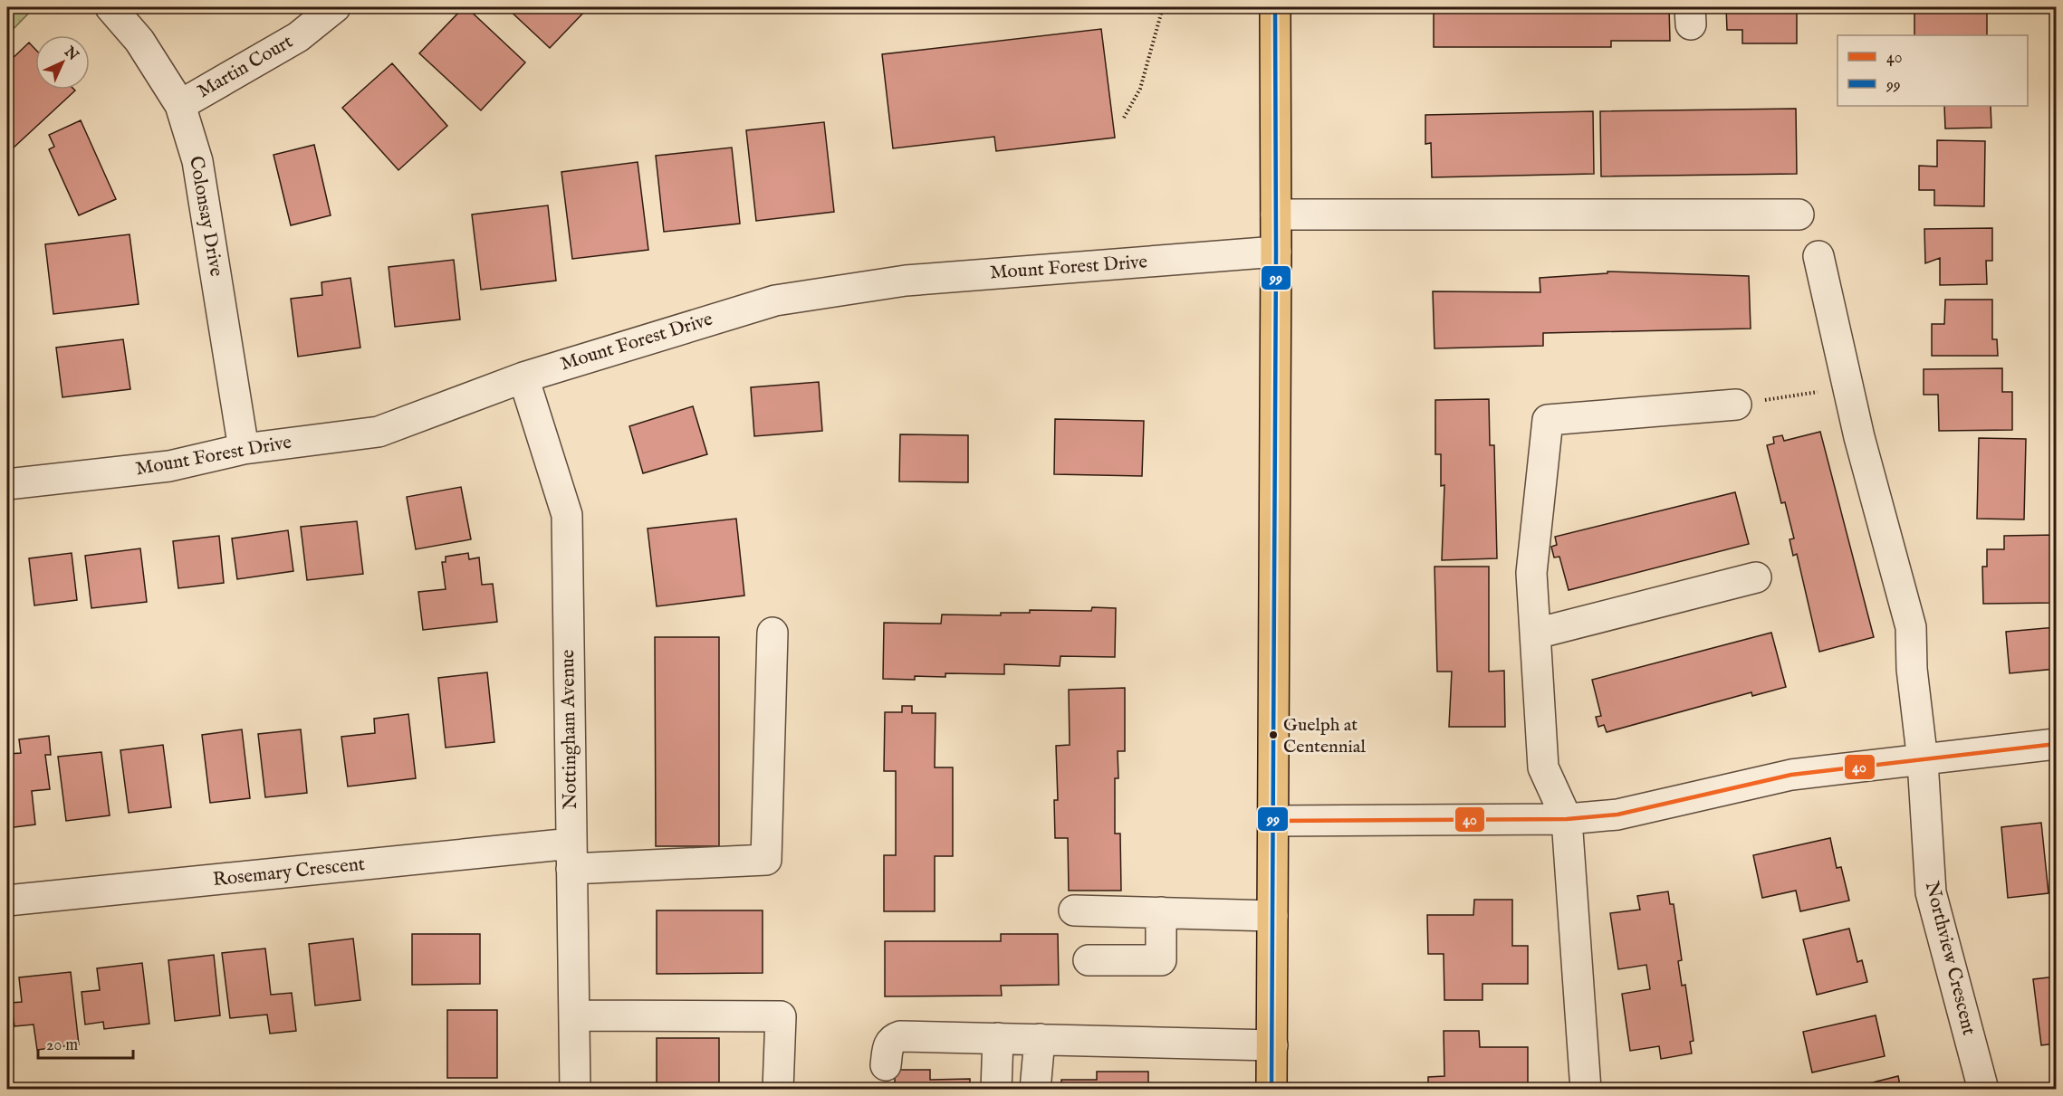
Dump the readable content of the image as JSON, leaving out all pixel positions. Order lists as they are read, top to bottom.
{
  "streets": {
    "street": [
      "Martin Court",
      "Colonsay Drive",
      "Mount Forest Drive",
      "Nottingham Avenue",
      "Rosemary Crescent",
      "Northview Crescent"
    ]
  },
  "crossings": [
    ["Martin Court", "Colonsay Drive"],
    ["Colonsay Drive", "Mount Forest Drive"],
    ["Mount Forest Drive", "Nottingham Avenue"],
    ["Nottingham Avenue", "Rosemary Crescent"]
  ],
  "places": ["Guelph at Centennial"],
  "lines": ["transit line 99", "transit line 40"],
  "legend": ["40", "99"],
  "scale_bar": "20 m",
  "north": "top right"
}
